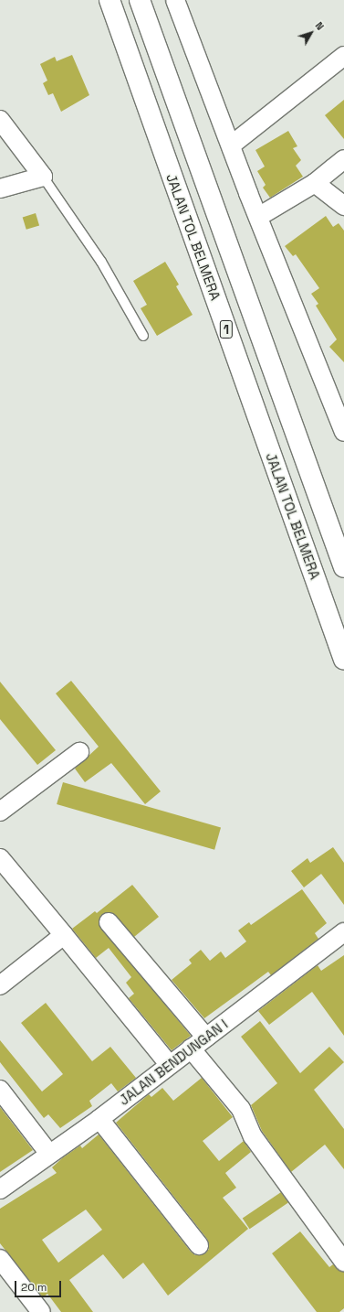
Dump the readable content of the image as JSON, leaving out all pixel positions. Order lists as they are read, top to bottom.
{
  "streets": {
    "highway": ["JALAN TOL BELMERA", "1"],
    "street": ["JALAN BENDUNGAN I"]
  },
  "scale_bar": "20 m",
  "north": "top right"
}
